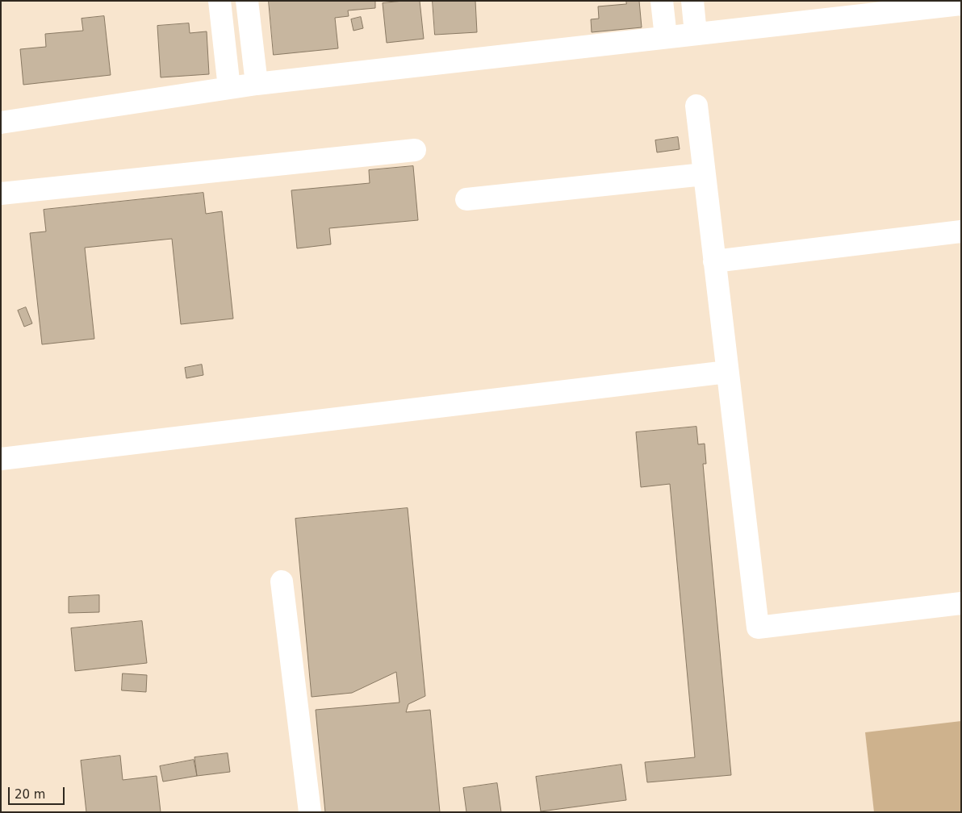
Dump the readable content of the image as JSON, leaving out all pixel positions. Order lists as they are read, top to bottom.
{
  "scale_bar": "20 m"
}
